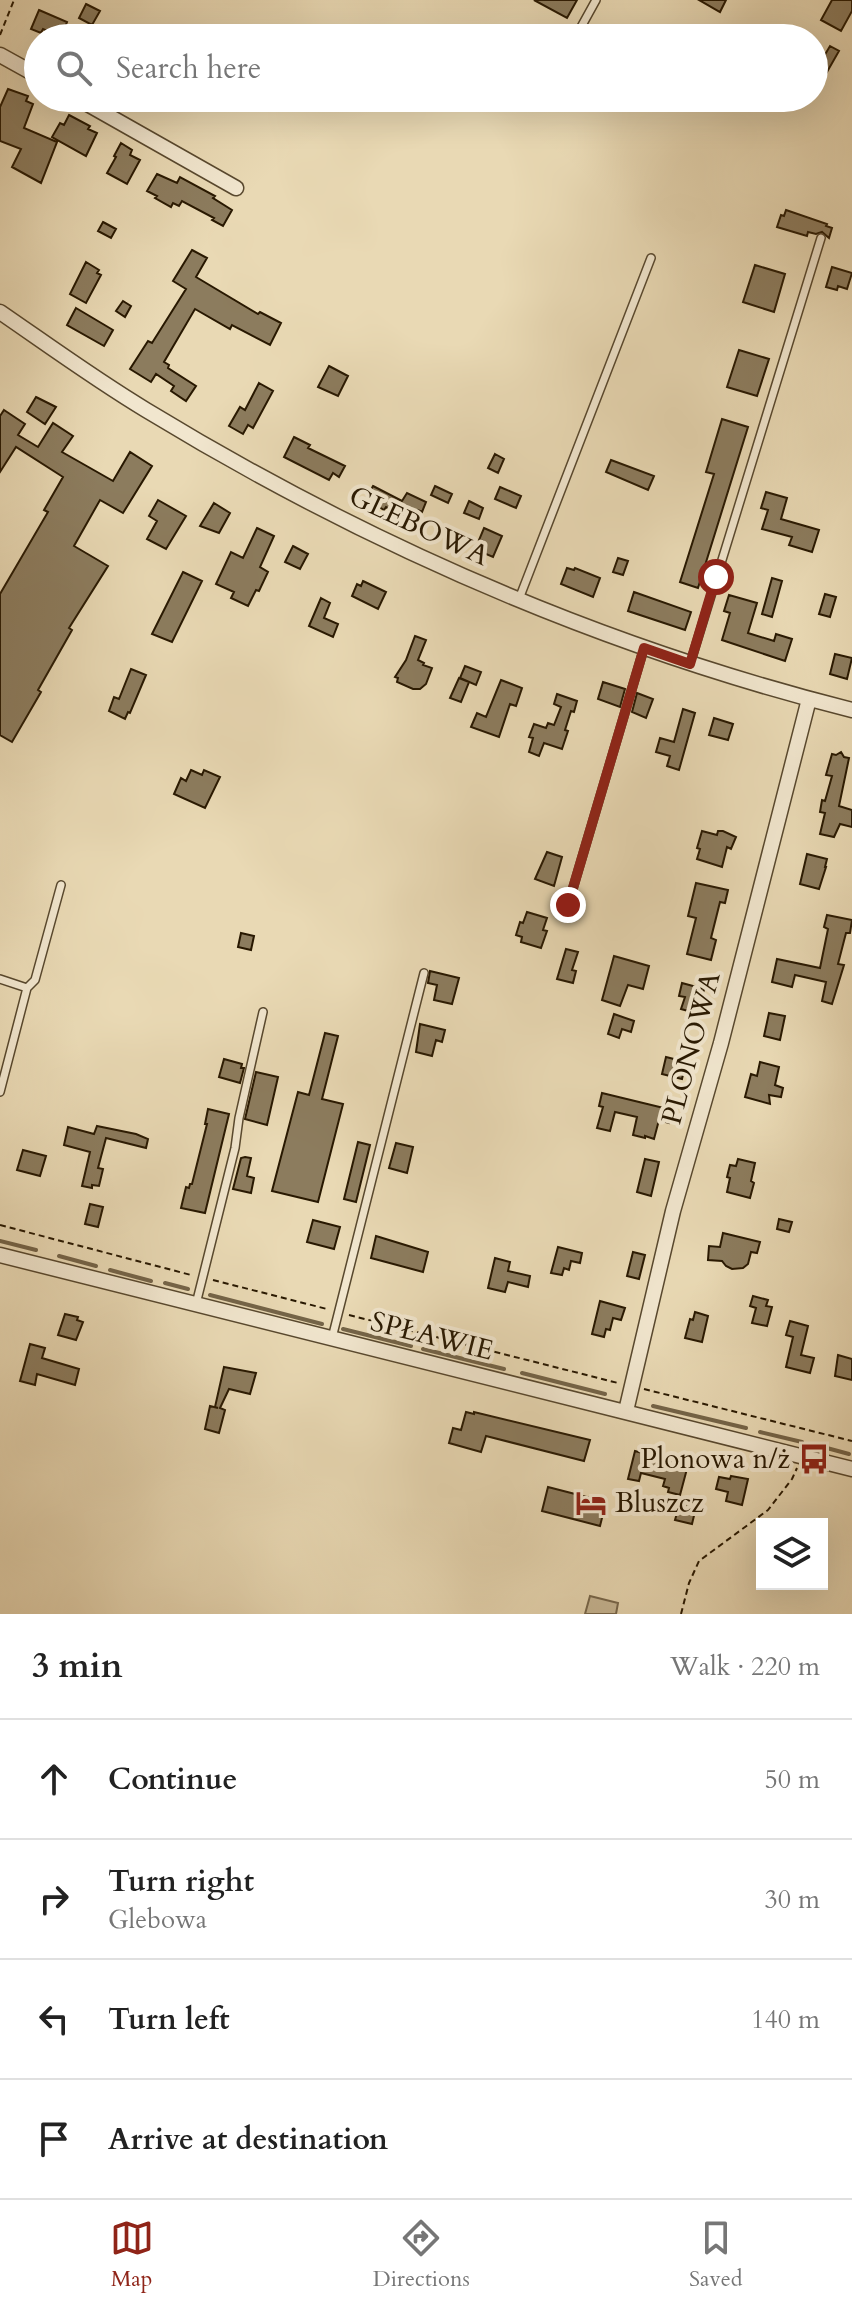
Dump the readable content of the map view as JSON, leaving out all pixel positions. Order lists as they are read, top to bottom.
{
  "streets": {
    "street": ["GLEBOWA", "PLONOWA", "SPŁAWIE"]
  },
  "crossings": [
    ["GLEBOWA", "PLONOWA"],
    ["PLONOWA", "SPŁAWIE"]
  ],
  "places": {
    "bus stop": ["Plonowa n/ż"],
    "hotel": ["Bluszcz"]
  },
  "page": {
    "search": "Search here",
    "heading": ["3 min", "Walk · 220 m"],
    "list": [
      ["Continue", "50 m"],
      ["Turn right", "Glebowa", "30 m"],
      ["Turn left", "140 m"],
      "Arrive at destination"
    ],
    "nav": ["Map", "Directions", "Saved"]
  }
}
